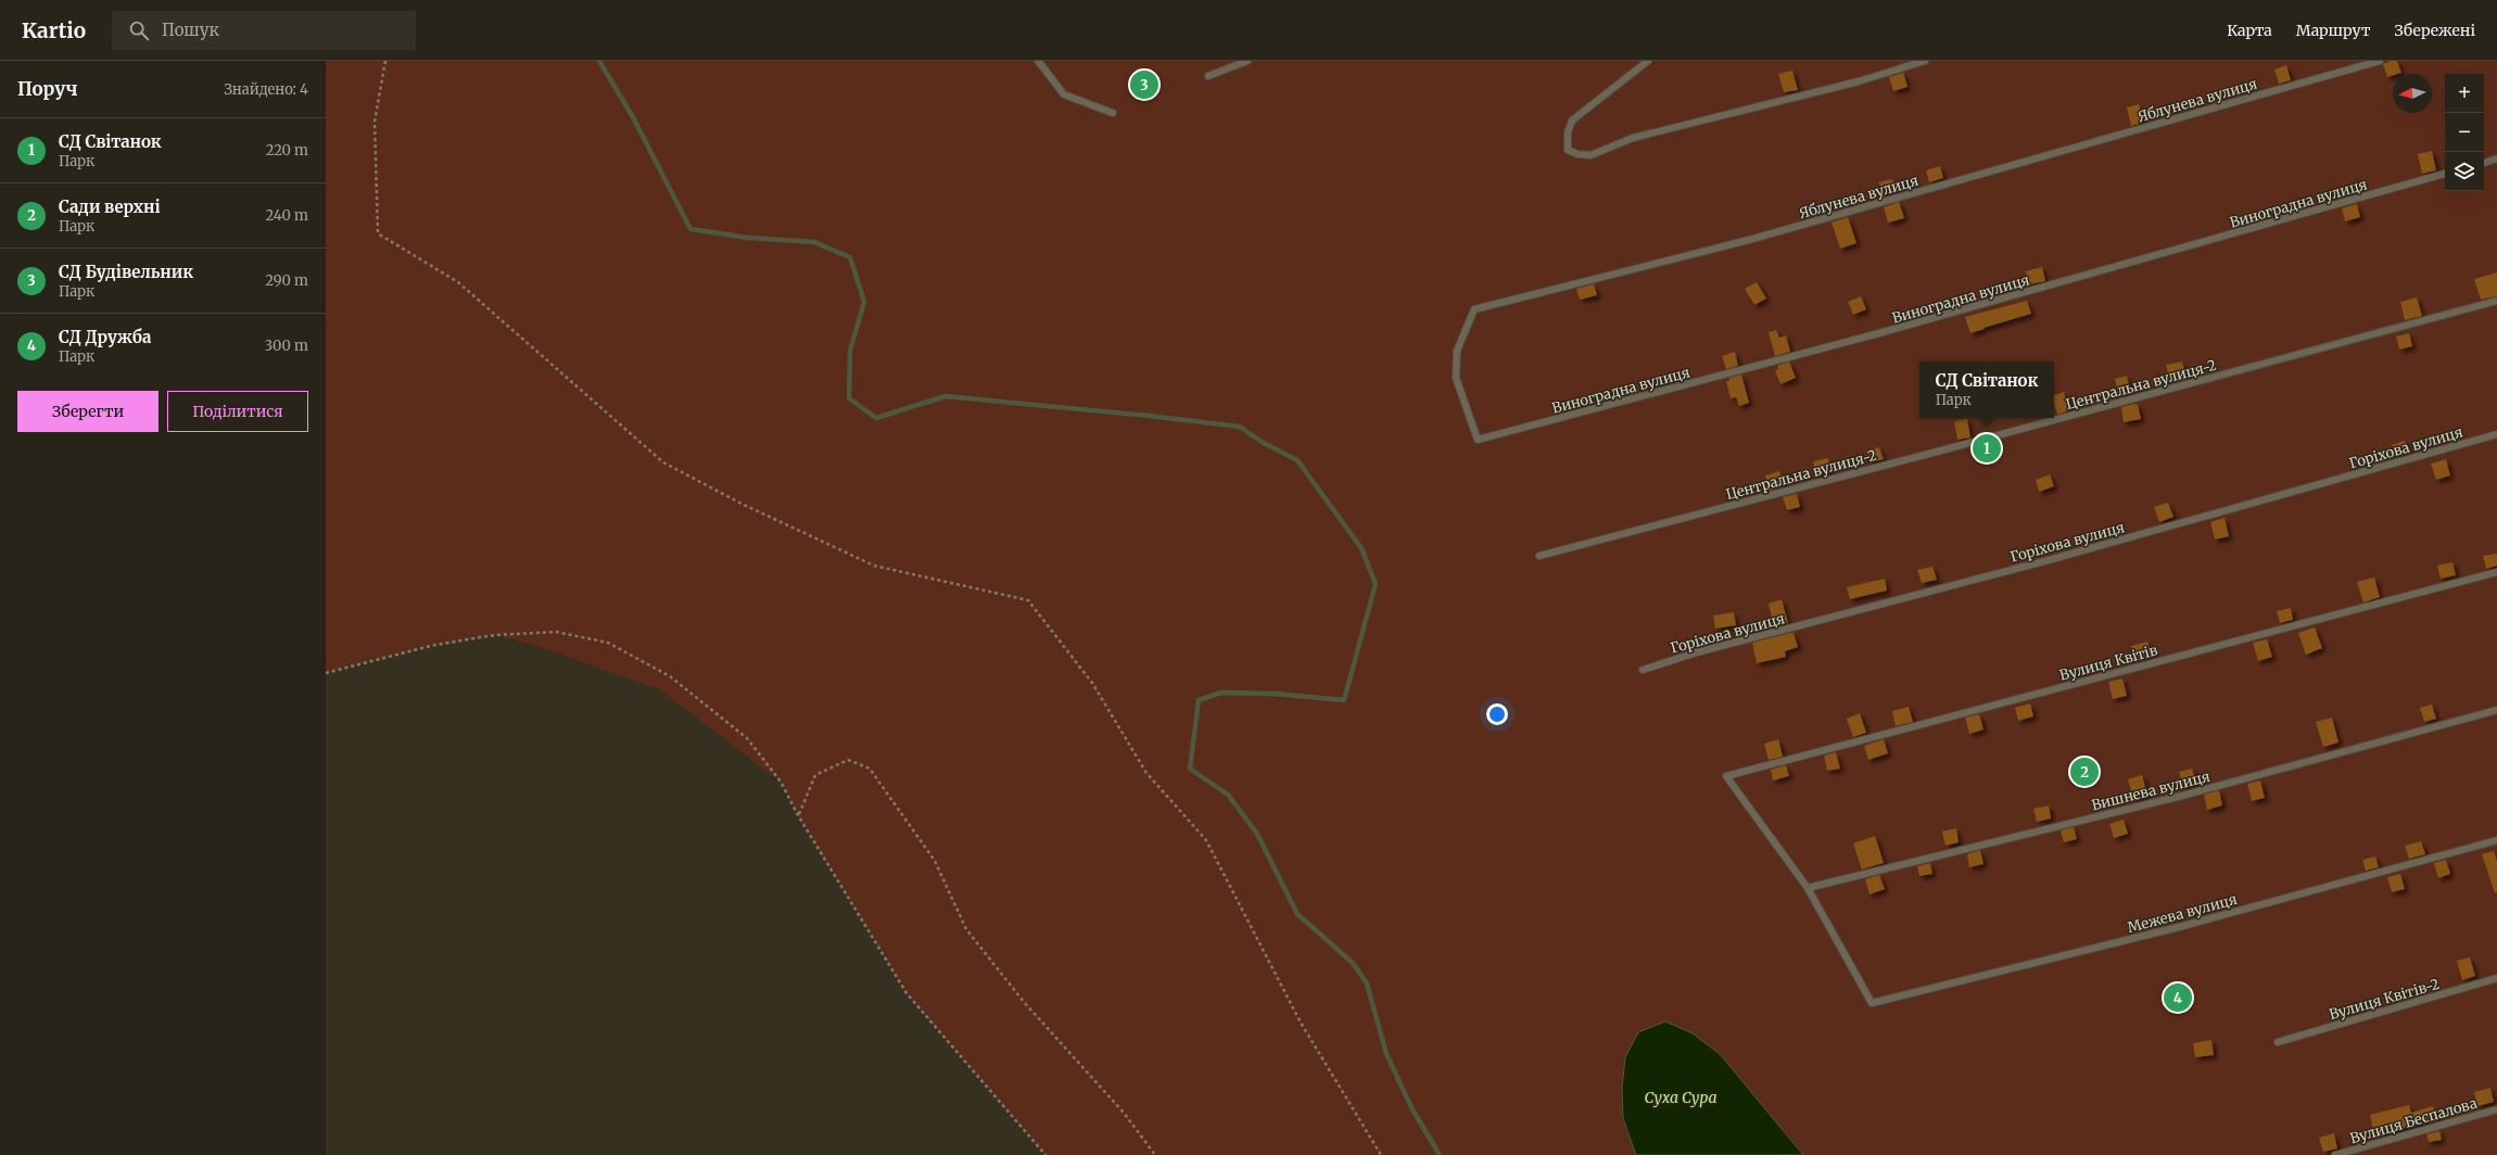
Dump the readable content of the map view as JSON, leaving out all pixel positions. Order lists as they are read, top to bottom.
{
  "streets": {
    "lane": [
      "Яблунева вулиця",
      "Виноградна вулиця",
      "Центральна вулиця-2",
      "Горіхова вулиця",
      "Вулиця Квітів",
      "Вишнева вулиця",
      "Межева вулиця",
      "Вулиця Квітів-2",
      "Вулиця Беспалова"
    ]
  },
  "crossings": [
    ["Яблунева вулиця", "Виноградна вулиця"],
    ["Вулиця Квітів", "Вишнева вулиця"],
    ["Вулиця Квітів", "Межева вулиця"],
    ["Вишнева вулиця", "Межева вулиця"]
  ],
  "water": ["Суха Сура"],
  "north": "left",
  "page": {
    "header": "Kartio",
    "search": "Пошук",
    "nav": ["Карта", "Маршрут", "Збережені"],
    "heading": ["Поруч", "Знайдено: 4"],
    "pins": [
      "3",
      "1",
      "2",
      "4"
    ],
    "map_buttons": ["+", "−"],
    "list": [
      {
        "mark": "1",
        "name": "СД Світанок",
        "note": "Парк",
        "value": "220 m"
      },
      {
        "mark": "2",
        "name": "Сади верхні",
        "note": "Парк",
        "value": "240 m"
      },
      {
        "mark": "3",
        "name": "СД Будівельник",
        "note": "Парк",
        "value": "290 m"
      },
      {
        "mark": "4",
        "name": "СД Дружба",
        "note": "Парк",
        "value": "300 m"
      }
    ],
    "popup": ["СД Світанок", "Парк"],
    "buttons": ["Зберегти", "Поділитися"]
  }
}
